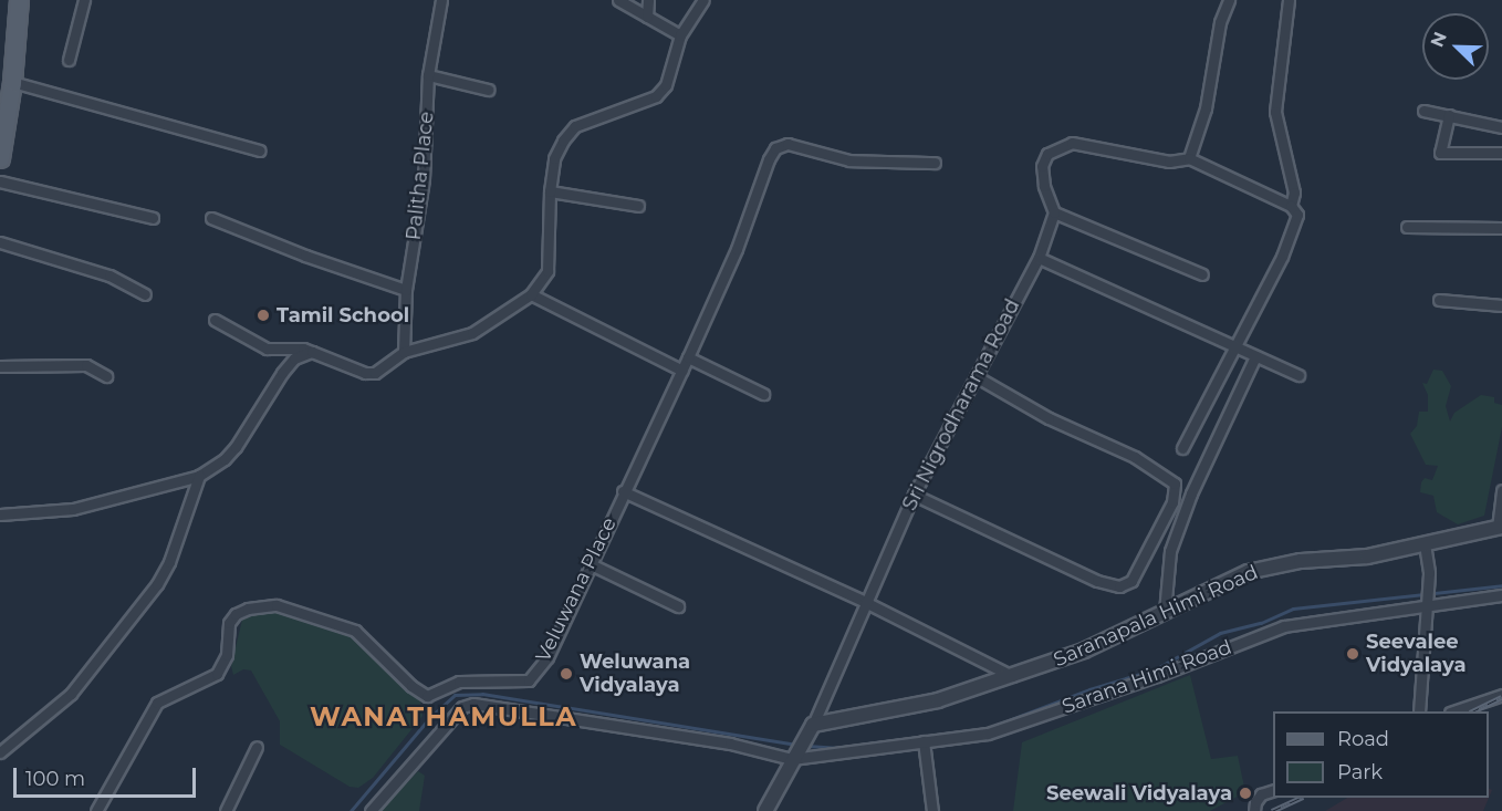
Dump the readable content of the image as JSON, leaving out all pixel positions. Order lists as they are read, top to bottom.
{
  "streets": {
    "street": [
      "Palitha Place",
      "Sri Nigrodharama Road",
      "Veluwana Place",
      "Saranapala Himi Road",
      "Sarana Himi Road"
    ]
  },
  "crossings": [
    ["Sri Nigrodharama Road", "Saranapala Himi Road"],
    ["Sri Nigrodharama Road", "Sarana Himi Road"]
  ],
  "districts": ["WANATHAMULLA"],
  "places": [
    "Tamil School",
    "Seevalee Vidyalaya",
    "Weluwana Vidyalaya",
    "Seewali Vidyalaya"
  ],
  "legend": ["Road", "Park"],
  "scale_bar": "100 m",
  "north": "top left"
}
